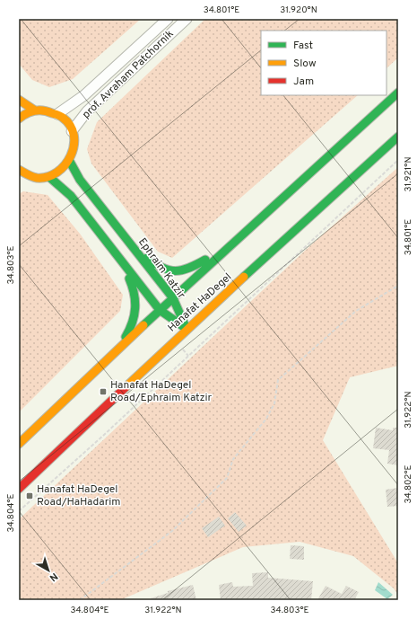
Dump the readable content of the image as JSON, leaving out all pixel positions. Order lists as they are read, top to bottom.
{
  "streets": {
    "main road": ["Ephraim Katzir", "Hanafat HaDegel"],
    "street": ["prof. Avraham Patchornik"]
  },
  "crossings": [
    ["Ephraim Katzir", "Hanafat HaDegel"]
  ],
  "places": {
    "transit": ["Hanafat HaDegel Road/Ephraim Katzir", "Hanafat HaDegel Road/HaHadarim"]
  },
  "legend": ["Fast", "Slow", "Jam"],
  "north": "bottom right",
  "coordinates": [
    "34.801°E",
    "31.920°N",
    "31.921°N",
    "34.803°E",
    "31.922°N",
    "34.802°E",
    "34.804°E"
  ]
}
